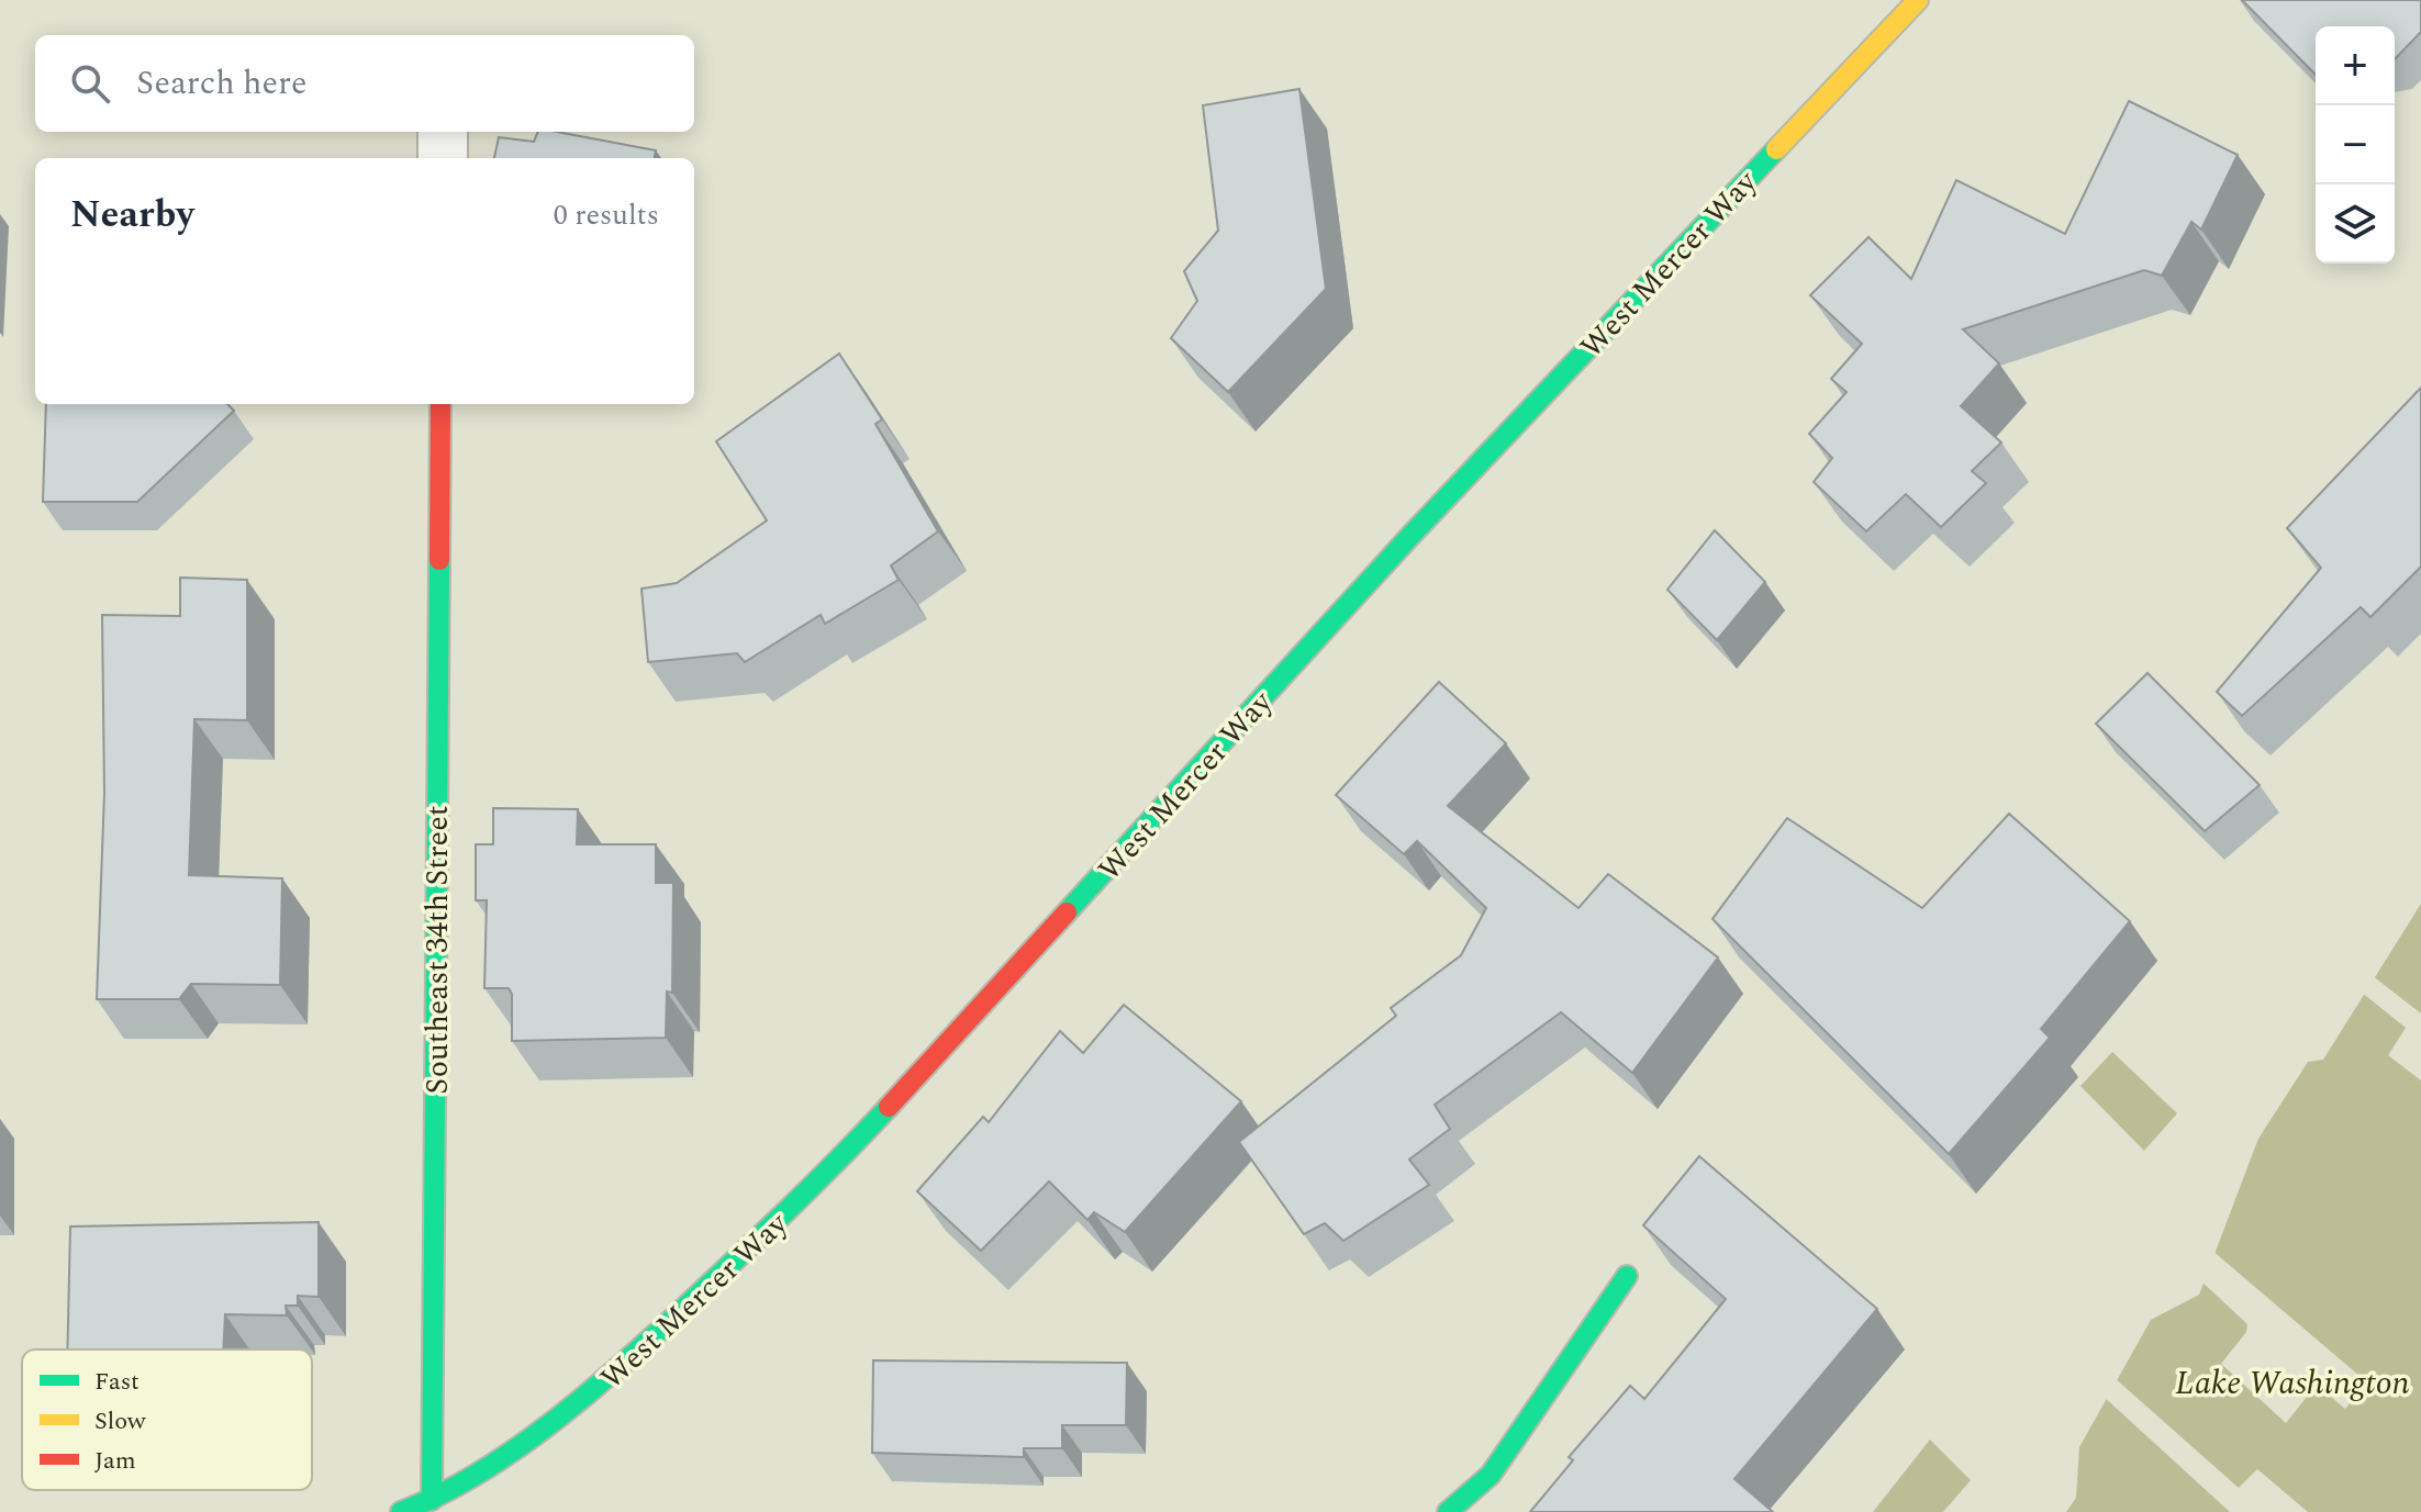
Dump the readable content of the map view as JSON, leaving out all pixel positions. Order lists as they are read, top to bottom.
{
  "streets": {
    "street": ["West Mercer Way", "Southeast 34th Street"]
  },
  "crossings": [
    ["West Mercer Way", "Southeast 34th Street"]
  ],
  "water": ["Lake Washington"],
  "legend": ["Fast", "Slow", "Jam"],
  "page": {
    "map_buttons": ["+", "−"],
    "search": "Search here",
    "heading": ["Nearby", "0 results"]
  }
}
